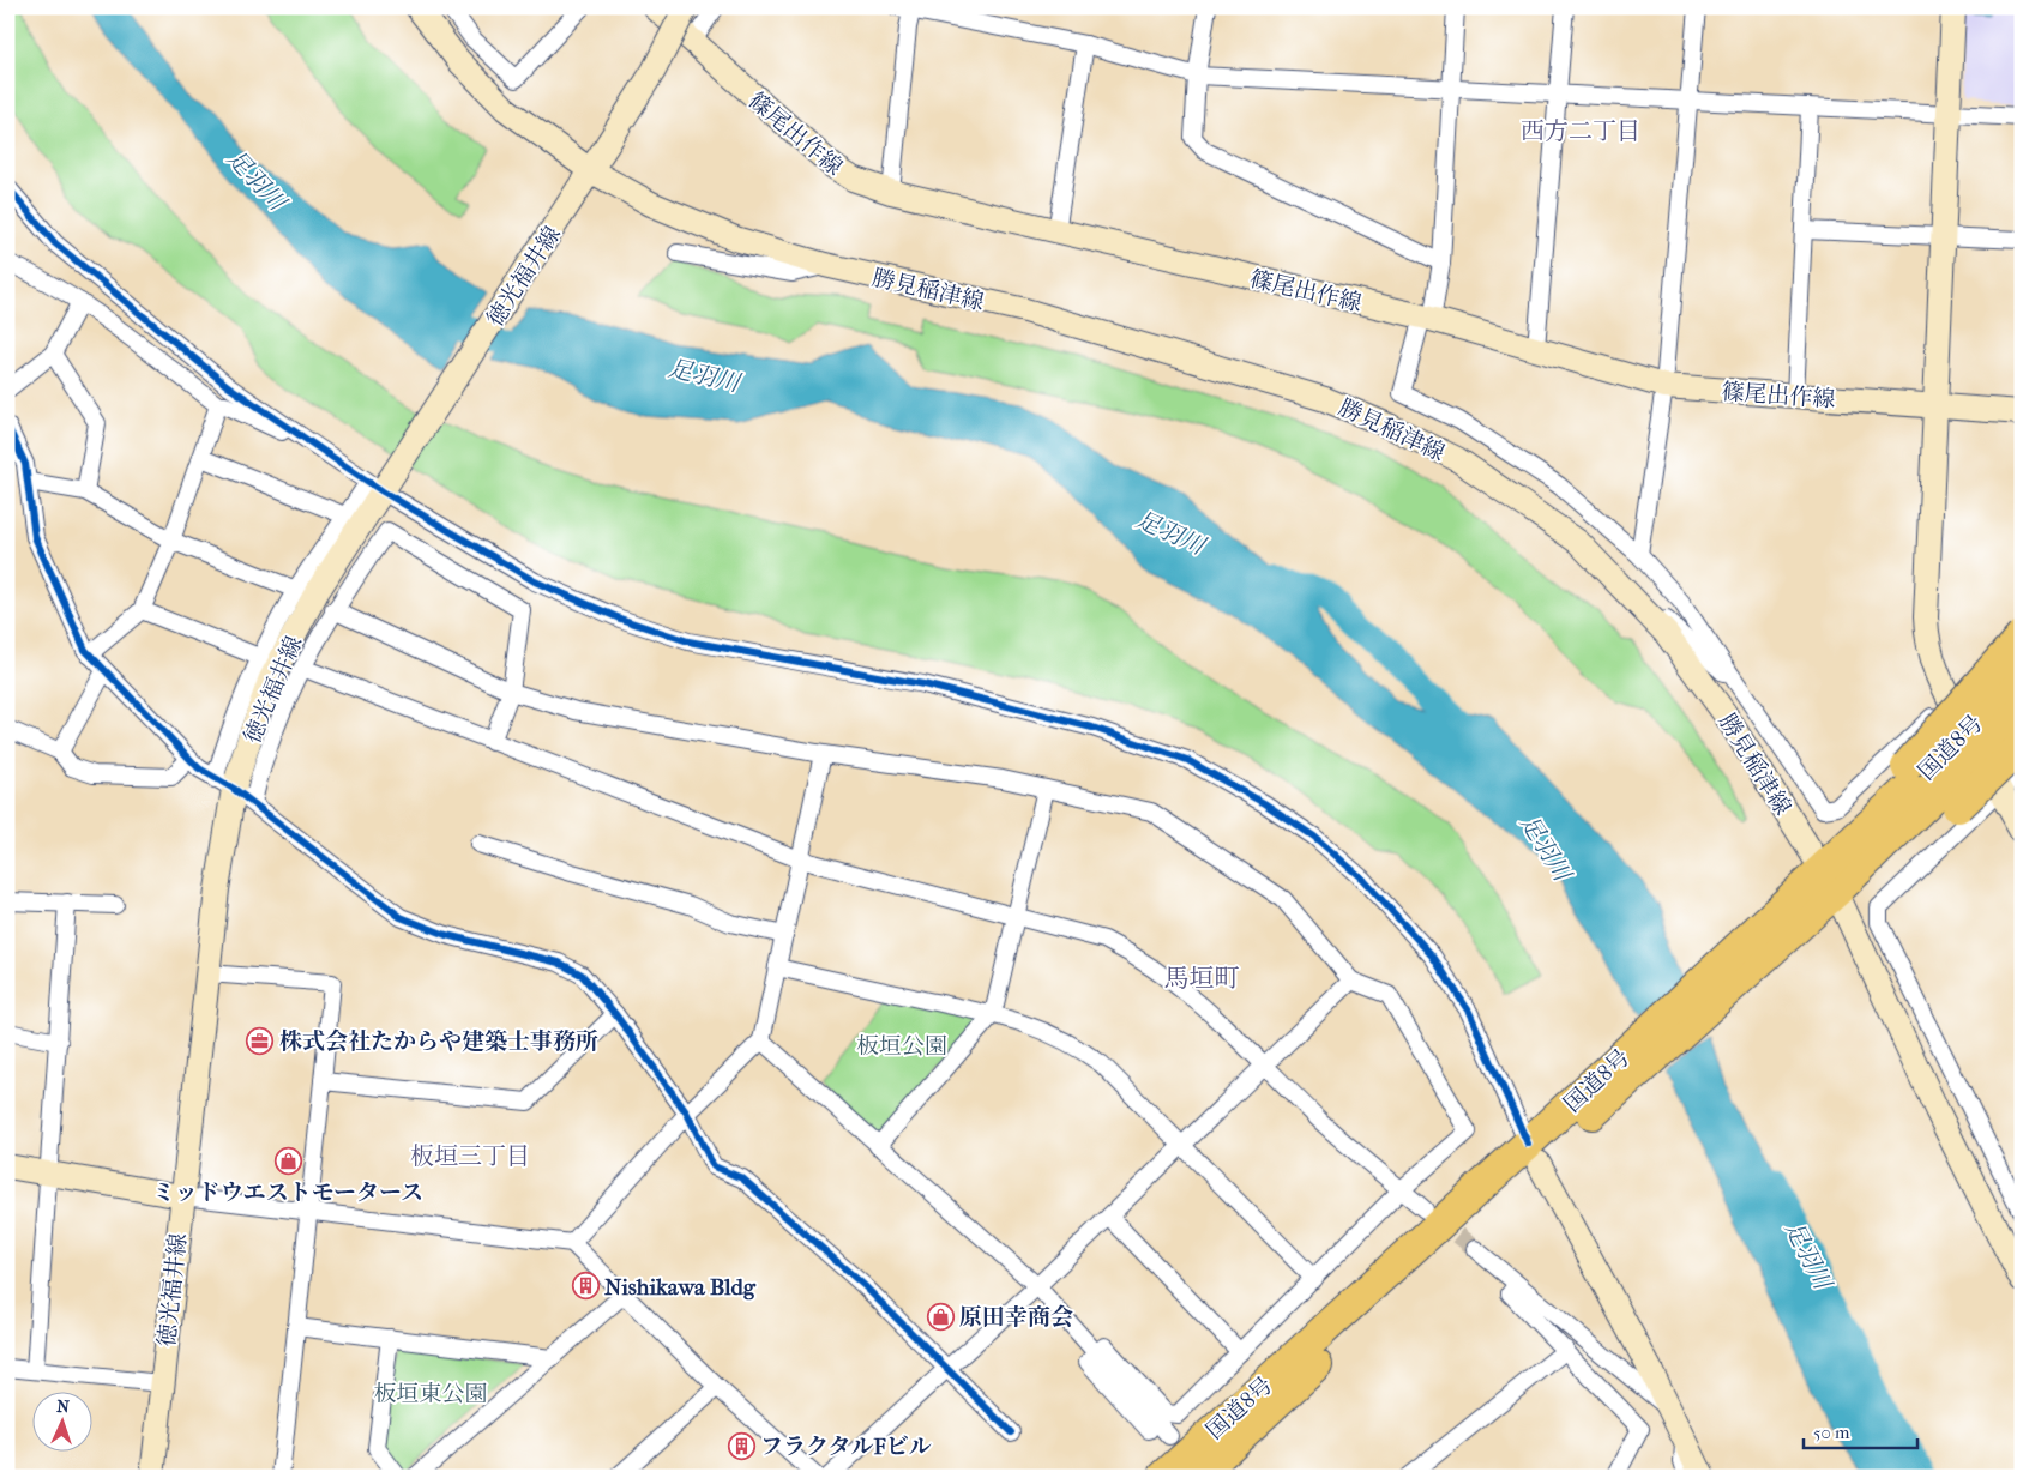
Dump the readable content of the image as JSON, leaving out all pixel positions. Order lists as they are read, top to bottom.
{
  "streets": {
    "highway": ["国道8号"],
    "main road": ["篠尾出作線", "徳光福井線", "勝見稲津線"]
  },
  "crossings": [
    ["徳光福井線", "勝見稲津線"],
    ["勝見稲津線", "国道8号"]
  ],
  "districts": ["西方二丁目", "馬垣町", "板垣三丁目"],
  "water": ["足羽川"],
  "parks": ["板垣公園", "板垣東公園"],
  "places": {
    "office": ["株式会社たからや建築士事務所"],
    "shop": ["ミッドウエストモータース", "原田幸商会"],
    "building": ["Nishikawa Bldg", "フラクタルFビル"]
  },
  "scale_bar": "50 m",
  "north": "top"
}
